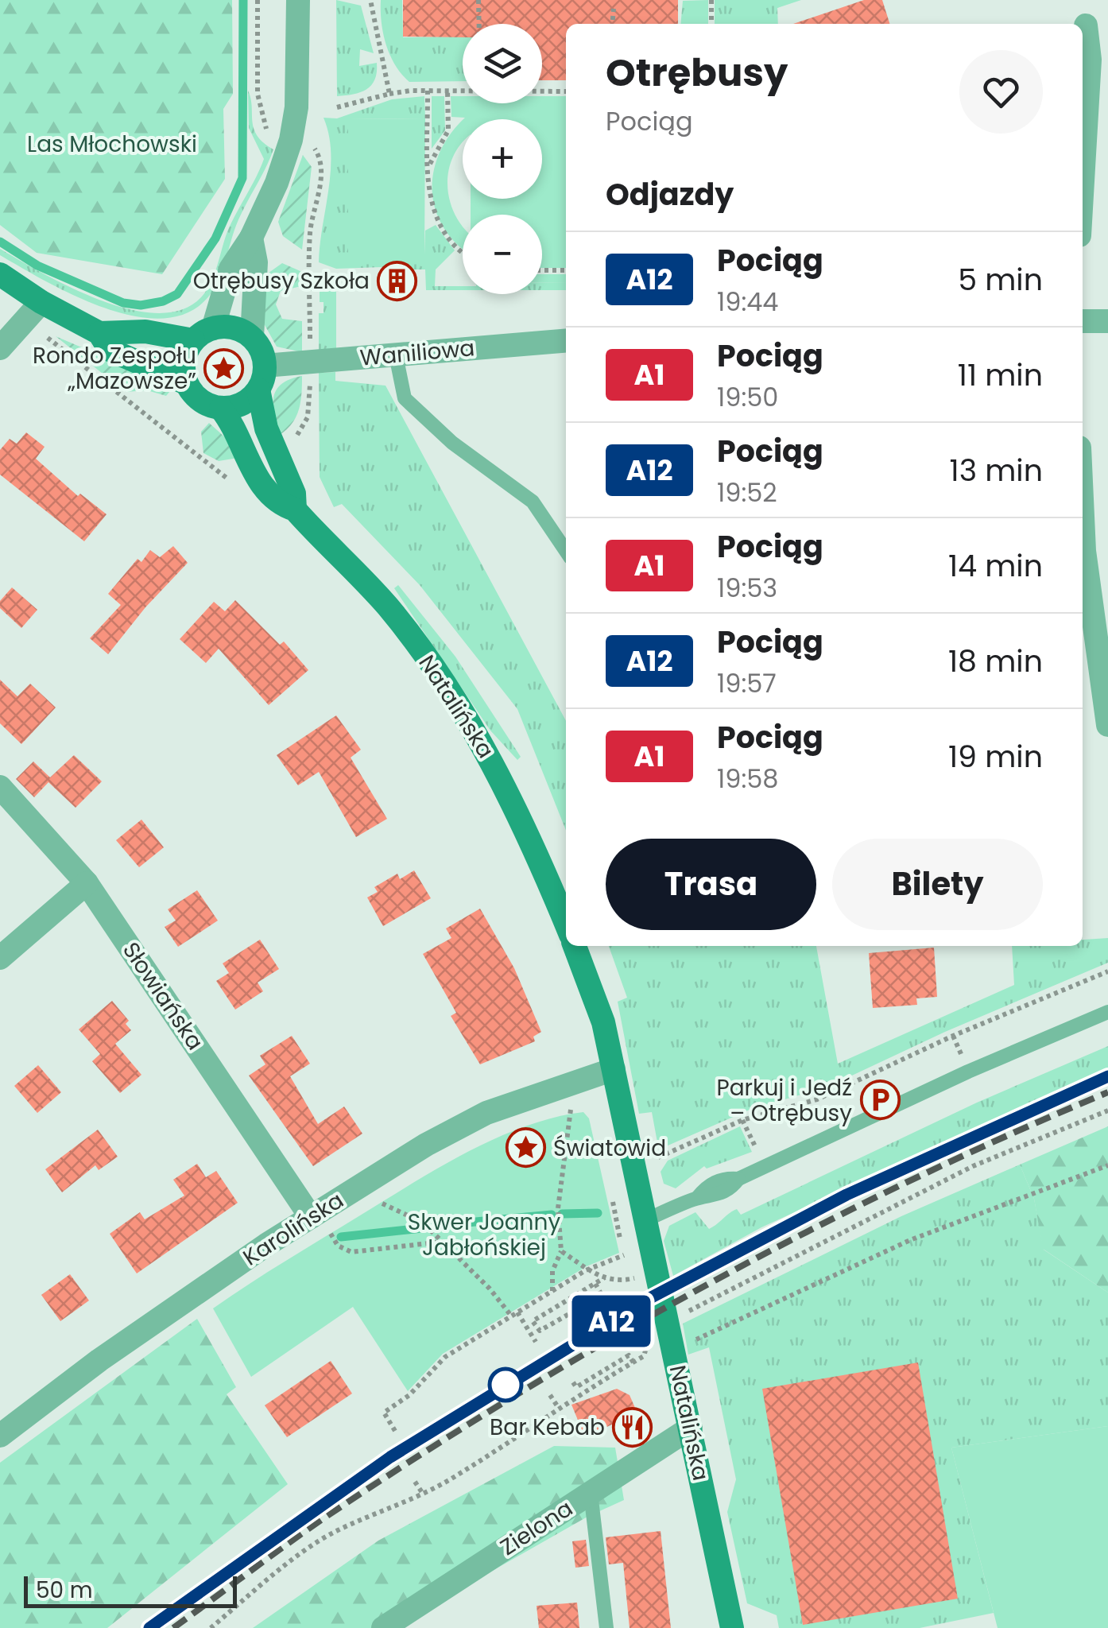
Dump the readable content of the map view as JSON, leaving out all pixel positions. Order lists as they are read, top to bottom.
{
  "streets": {
    "main road": ["Natalińska"],
    "street": [
      "Waniliowa",
      "Słowiańska",
      "Karolińska",
      "Zielona"
    ]
  },
  "crossings": [
    ["Waniliowa", "Natalińska"],
    ["Natalińska", "Karolińska"],
    ["Natalińska", "Zielona"],
    ["Słowiańska", "Karolińska"]
  ],
  "parks": ["Las Młochowski", "Skwer Joanny Jabłońskiej"],
  "places": {
    "building": ["Otrębusy Szkoła"],
    "place": ["Rondo Zespołu „Mazowsze”", "Światowid"],
    "parking": ["Parkuj i Jedź – Otrębusy"],
    "restaurant": ["Bar Kebab"]
  },
  "scale_bar": "50 m",
  "page": {
    "on_map": "A12",
    "map_buttons": ["+", "−"],
    "heading": [
      ["Otrębusy", "Pociąg"],
      "Odjazdy"
    ],
    "list": [
      {
        "mark": "A12",
        "name": "Pociąg",
        "note": "19:44",
        "value": "5 min"
      },
      {
        "mark": "A1",
        "name": "Pociąg",
        "note": "19:50",
        "value": "11 min"
      },
      {
        "mark": "A12",
        "name": "Pociąg",
        "note": "19:52",
        "value": "13 min"
      },
      {
        "mark": "A1",
        "name": "Pociąg",
        "note": "19:53",
        "value": "14 min"
      },
      {
        "mark": "A12",
        "name": "Pociąg",
        "note": "19:57",
        "value": "18 min"
      },
      {
        "mark": "A1",
        "name": "Pociąg",
        "note": "19:58",
        "value": "19 min"
      }
    ],
    "buttons": ["Trasa", "Bilety"],
    "scale": "50 m"
  }
}
